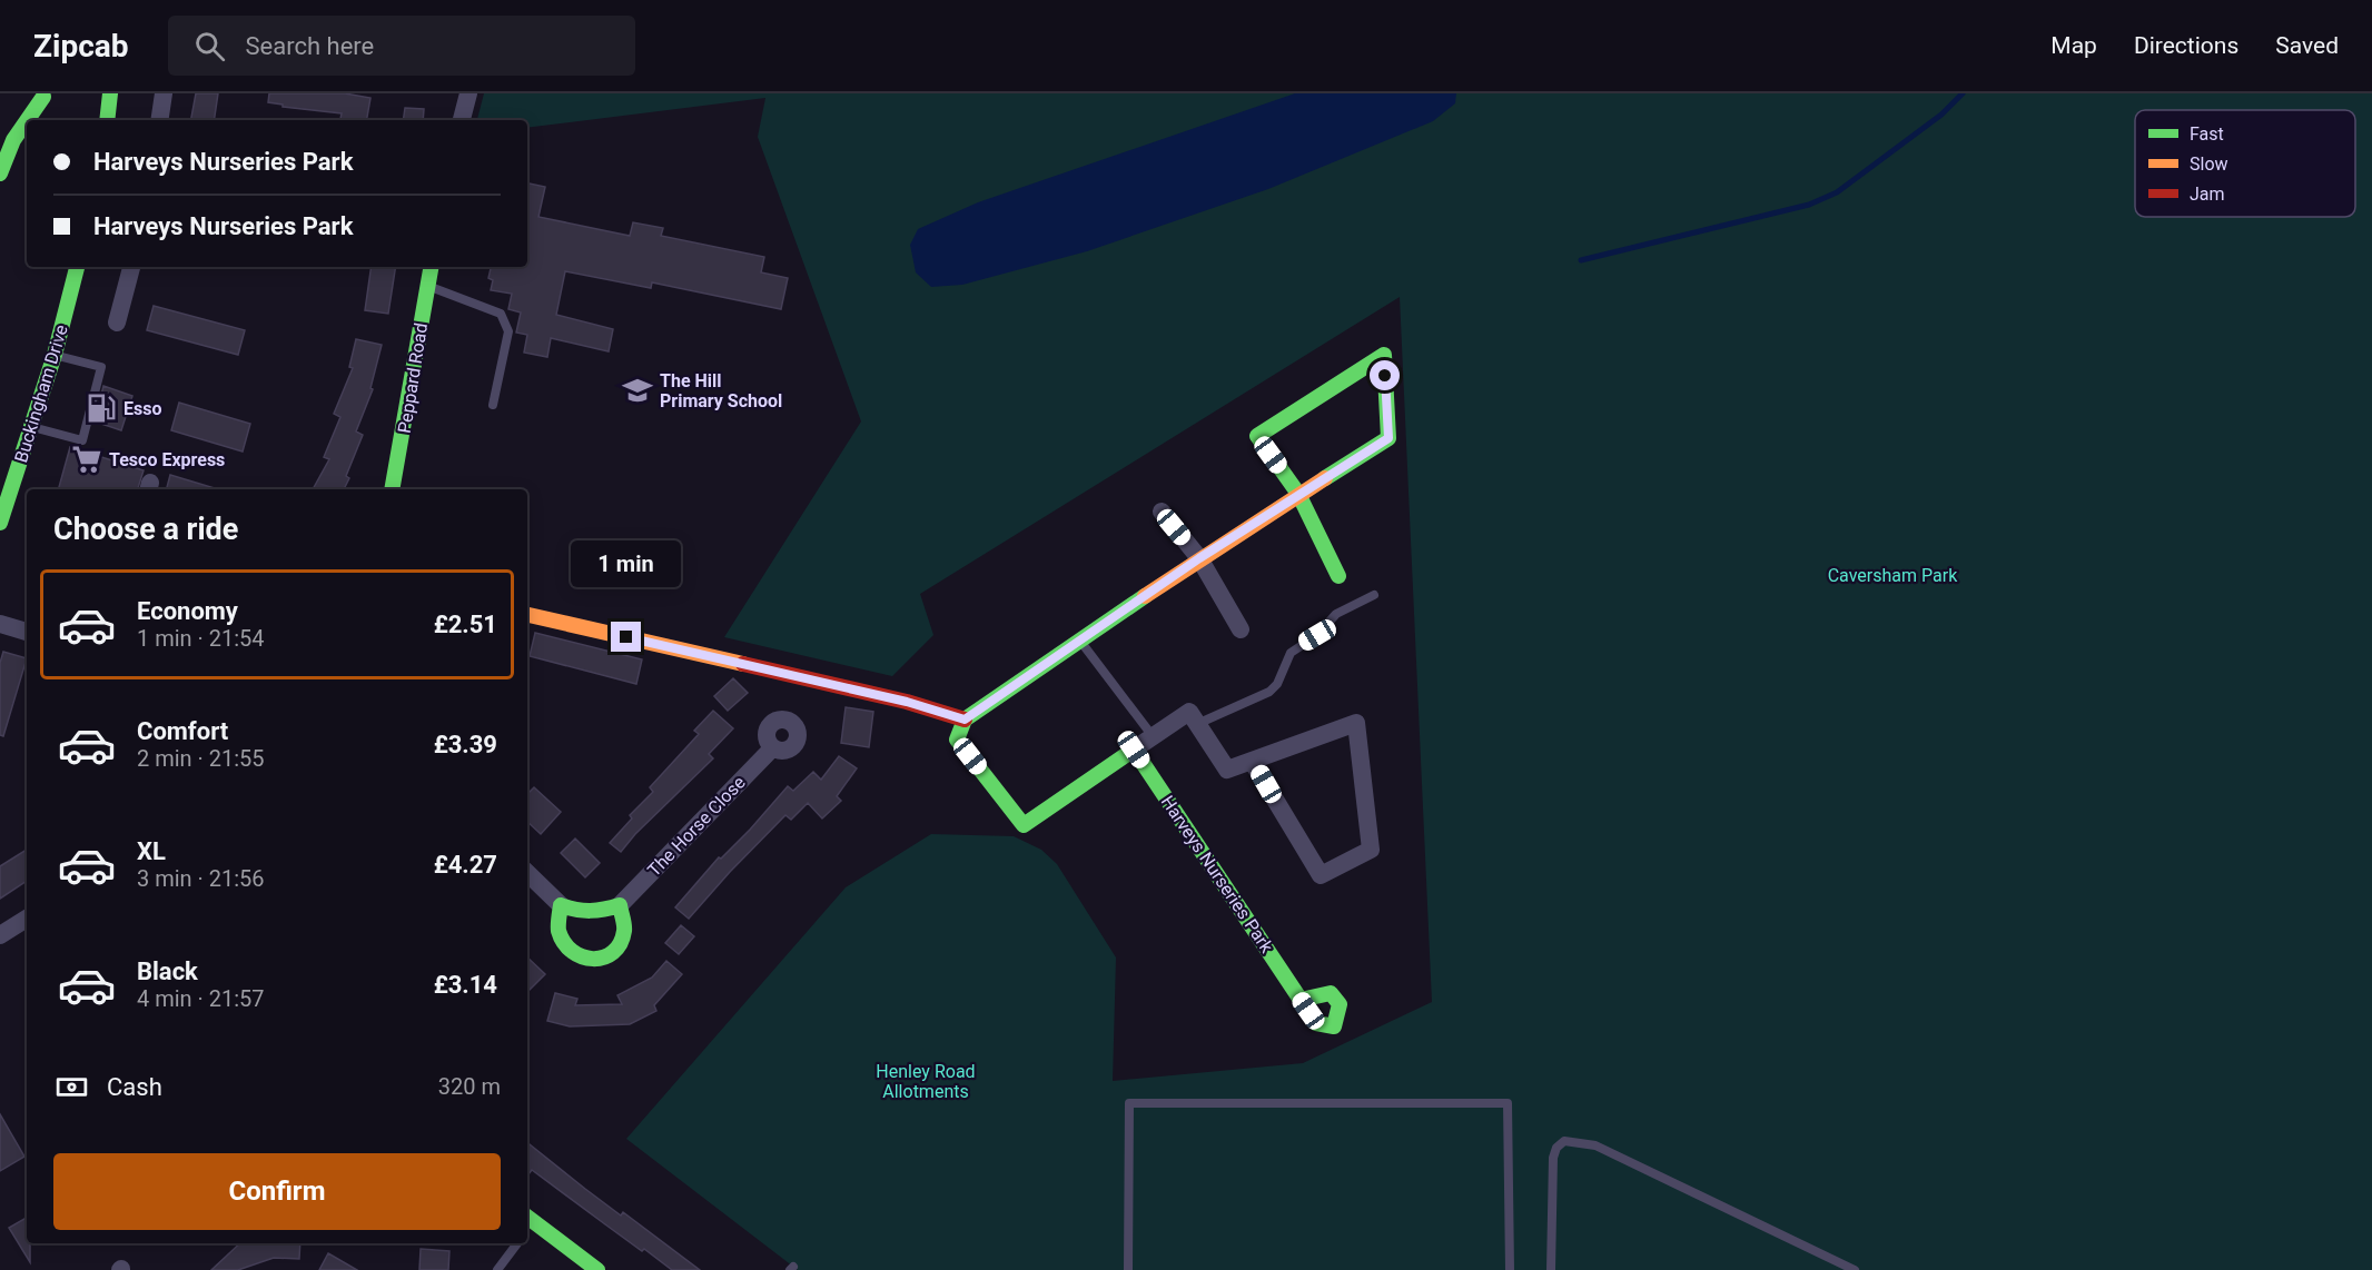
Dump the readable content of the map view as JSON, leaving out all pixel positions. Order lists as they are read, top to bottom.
{
  "streets": {
    "street": [
      "Peppard Road",
      "Buckingham Drive",
      "The Horse Close",
      "Harveys Nurseries Park"
    ]
  },
  "parks": ["Caversham Park", "Henley Road Allotments"],
  "places": {
    "school or university": ["The Hill Primary School"],
    "fuel station": ["Esso"],
    "supermarket": ["Tesco Express"]
  },
  "legend": ["Fast", "Slow", "Jam"],
  "page": {
    "header": "Zipcab",
    "search": "Search here",
    "nav": ["Map", "Directions", "Saved"],
    "banner": ["Harveys Nurseries Park", "Harveys Nurseries Park"],
    "heading": "Choose a ride",
    "bubble": "1 min",
    "list": [
      {
        "name": "Economy",
        "note": "1 min · 21:54",
        "value": "£2.51"
      },
      {
        "name": "Comfort",
        "note": "2 min · 21:55",
        "value": "£3.39"
      },
      {
        "name": "XL",
        "note": "3 min · 21:56",
        "value": "£4.27"
      },
      {
        "name": "Black",
        "note": "4 min · 21:57",
        "value": "£3.14"
      }
    ],
    "pay": ["Cash", "320 m"],
    "buttons": "Confirm"
  }
}
